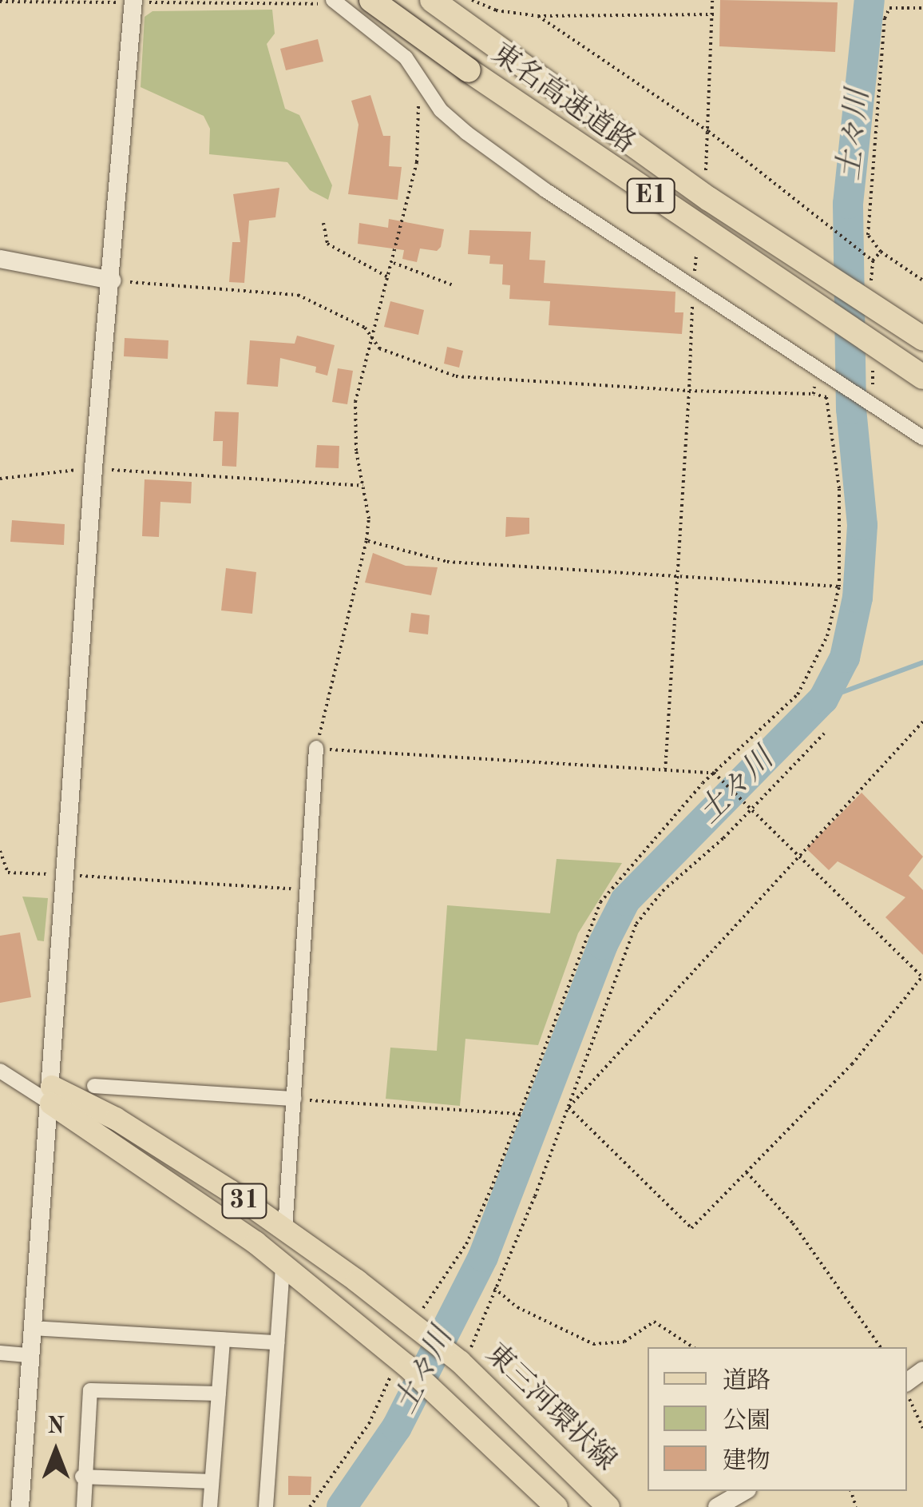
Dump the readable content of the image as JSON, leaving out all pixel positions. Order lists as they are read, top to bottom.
{
  "streets": {
    "highway": ["東名高速道路", "E1"],
    "main road": ["31", "東三河環状線"]
  },
  "crossings": [
    ["31", "東三河環状線"]
  ],
  "water": ["土々川"],
  "legend": ["道路", "公園", "建物"],
  "north": "top"
}
